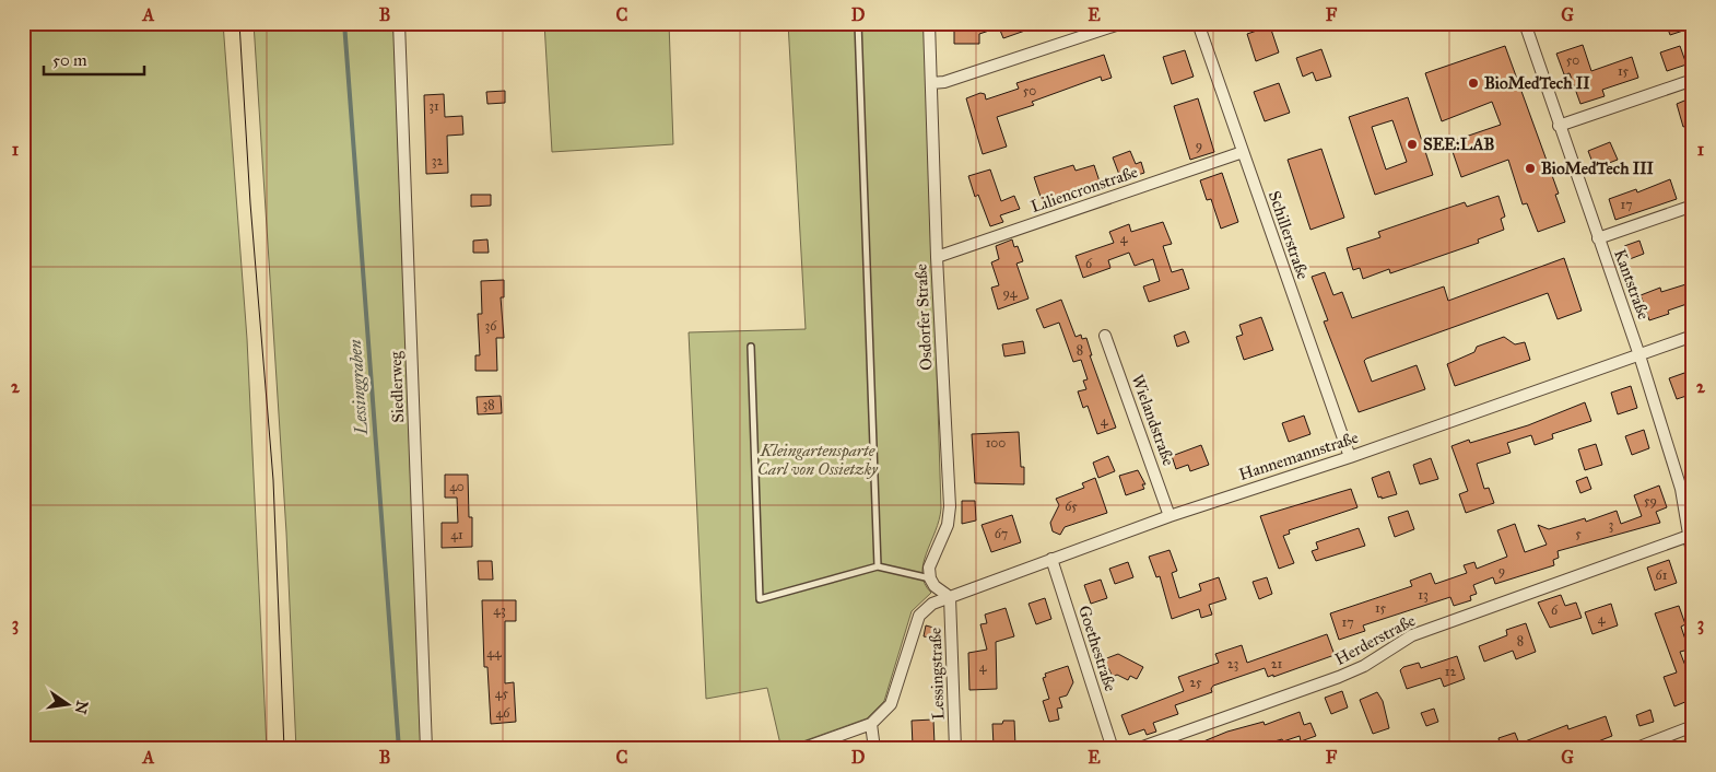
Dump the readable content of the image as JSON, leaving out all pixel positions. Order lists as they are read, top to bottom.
{
  "streets": {
    "street": [
      "Liliencronstraße",
      "Schillerstraße",
      "Kantstraße",
      "Osdorfer Straße",
      "Siedlerweg",
      "Wielandstraße",
      "Hannemannstraße",
      "Herderstraße",
      "Goethestraße",
      "Lessingstraße"
    ]
  },
  "crossings": [
    ["Liliencronstraße", "Schillerstraße"],
    ["Liliencronstraße", "Osdorfer Straße"],
    ["Schillerstraße", "Hannemannstraße"],
    ["Kantstraße", "Hannemannstraße"],
    ["Kantstraße", "Herderstraße"],
    ["Wielandstraße", "Hannemannstraße"],
    ["Hannemannstraße", "Goethestraße"],
    ["Hannemannstraße", "Lessingstraße"]
  ],
  "water": ["Lessinggraben"],
  "parks": ["Kleingartensparte Carl von Ossietzky"],
  "places": ["BioMedTech II", "SEE:LAB", "BioMedTech III"],
  "house_numbers": [
    "50",
    "15",
    "50",
    "31",
    "9",
    "32",
    "17",
    "4",
    "6",
    "94",
    "36",
    "8",
    "38",
    "4",
    "100",
    "40",
    "59",
    "65",
    "3",
    "67",
    "5",
    "41",
    "9",
    "61",
    "13",
    "15",
    "43",
    "6",
    "4",
    "17",
    "8",
    "44",
    "23",
    "21",
    "4",
    "12",
    "25",
    "45",
    "46"
  ],
  "scale_bar": "50 m",
  "north": "right",
  "grid": {
    "columns": [
      "A",
      "B",
      "C",
      "D",
      "E",
      "F",
      "G"
    ],
    "rows": ["1", "2", "3"]
  }
}
